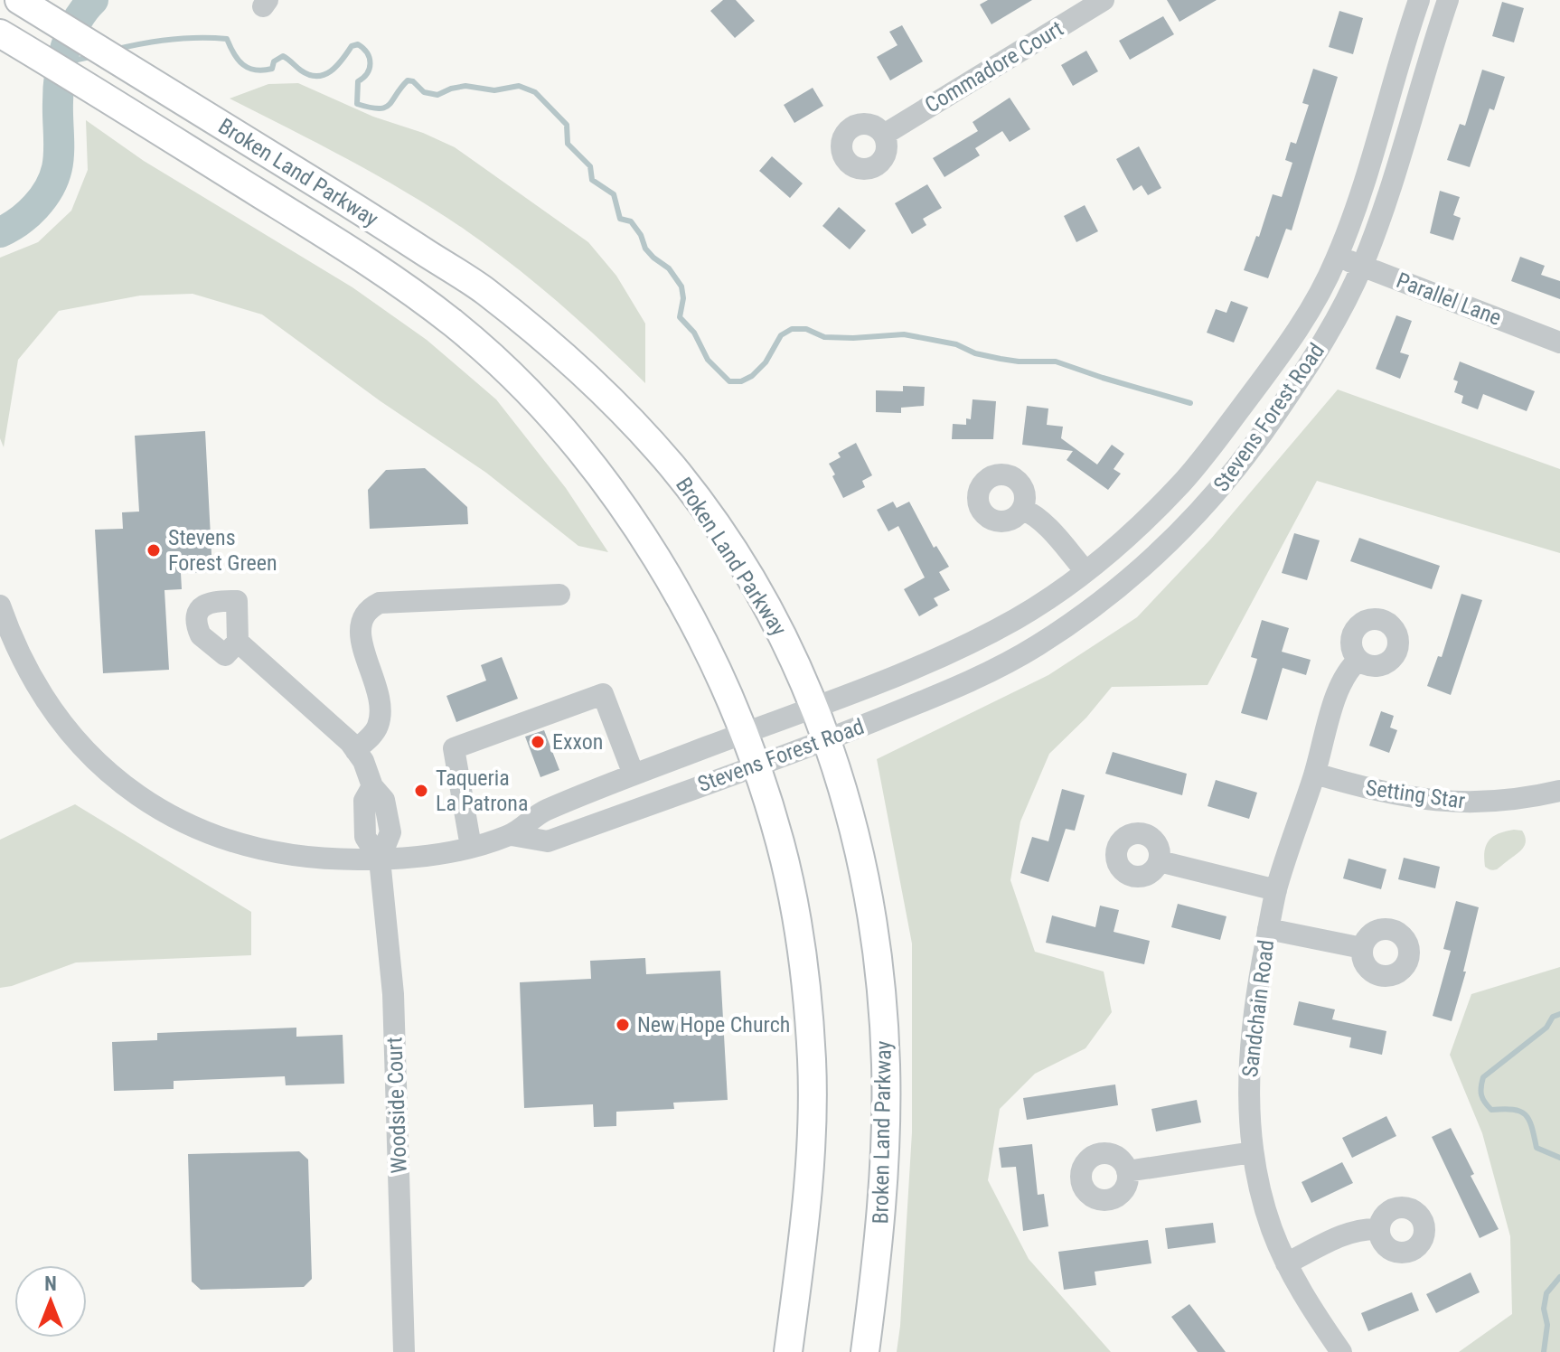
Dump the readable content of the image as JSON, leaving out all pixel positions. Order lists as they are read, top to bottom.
{
  "streets": {
    "main road": ["Broken Land Parkway"],
    "street": [
      "Commadore Court",
      "Parallel Lane",
      "Stevens Forest Road",
      "Setting Star",
      "Sandchain Road",
      "Woodside Court"
    ]
  },
  "crossings": [
    ["Broken Land Parkway", "Stevens Forest Road"],
    ["Parallel Lane", "Stevens Forest Road"],
    ["Stevens Forest Road", "Woodside Court"],
    ["Setting Star", "Sandchain Road"]
  ],
  "places": [
    "Stevens Forest Green",
    "Exxon",
    "Taqueria La Patrona",
    "New Hope Church"
  ],
  "north": "top"
}
